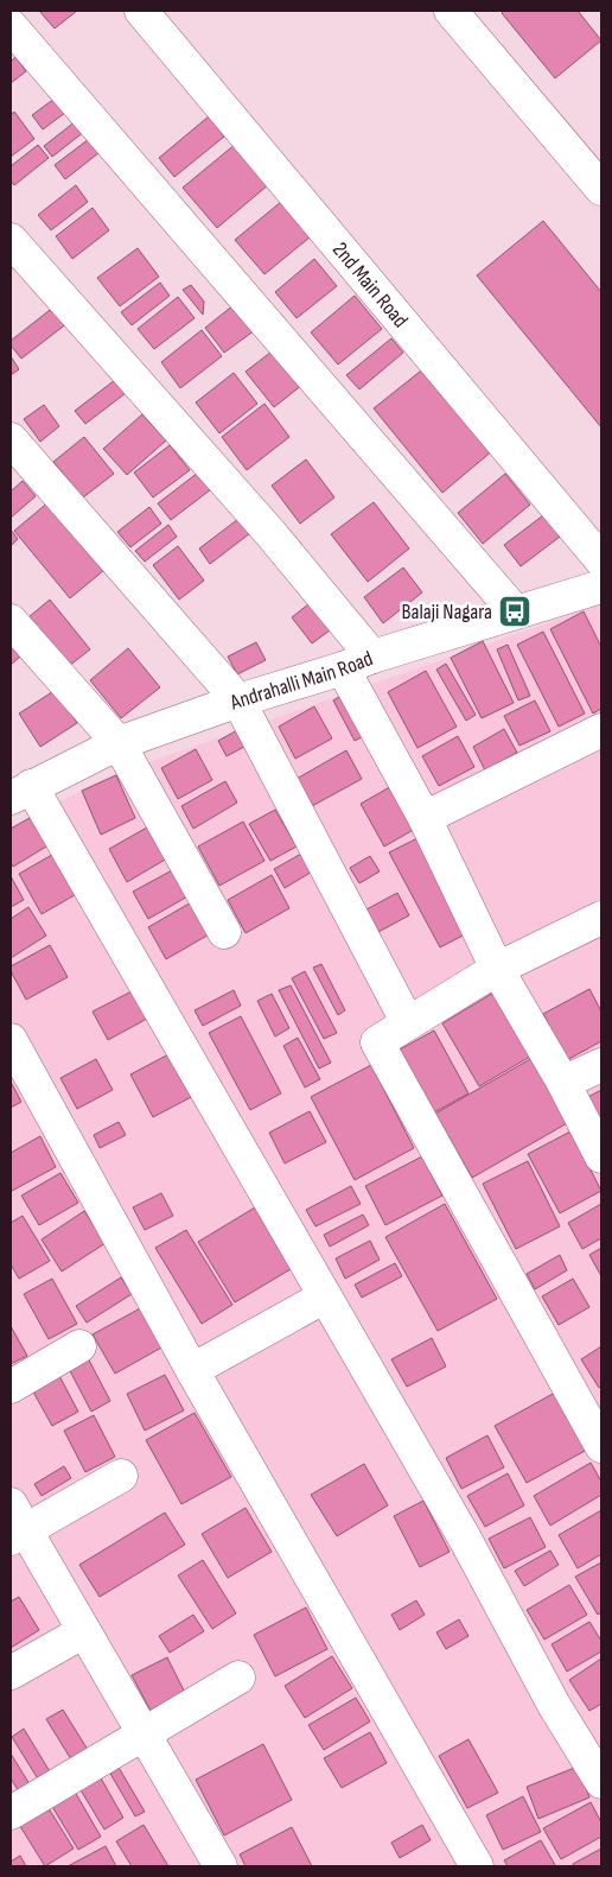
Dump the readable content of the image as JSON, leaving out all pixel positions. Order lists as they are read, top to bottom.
{
  "streets": {
    "street": ["2nd Main Road", "Andrahalli Main Road"]
  },
  "places": {
    "bus stop": ["Balaji Nagara"]
  }
}
